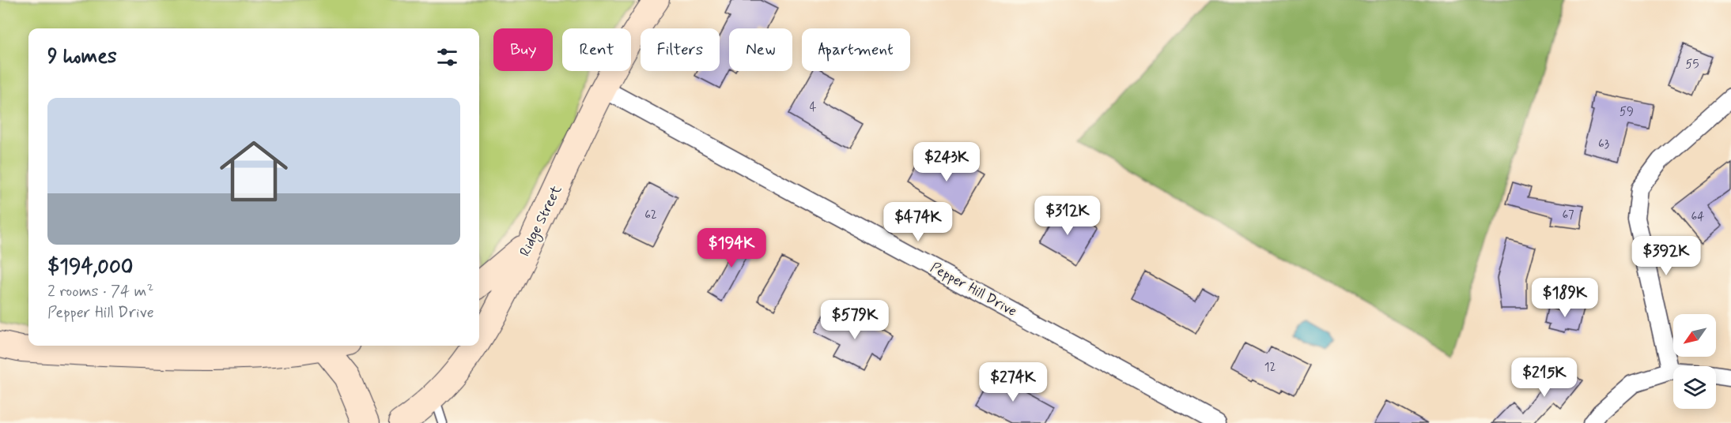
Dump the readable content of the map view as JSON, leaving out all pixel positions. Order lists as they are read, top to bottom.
{
  "streets": {
    "main road": ["Ridge Street"],
    "street": ["Pepper Hill Drive"]
  },
  "crossings": [
    ["Ridge Street", "Pepper Hill Drive"]
  ],
  "house_numbers": [
    "55",
    "4",
    "59",
    "63",
    "62",
    "67",
    "64",
    "12"
  ],
  "north": "bottom left",
  "page": {
    "chip": [
      "Buy",
      "Rent",
      "Filters",
      "New",
      "Apartment"
    ],
    "heading": "9 homes",
    "list": [
      {
        "name": "$194,000",
        "note": "2 rooms · 74 m² · Pepper Hill Drive"
      }
    ],
    "price": [
      "$243K",
      "$312K",
      "$474K",
      "$194K",
      "$392K",
      "$189K",
      "$579K",
      "$215K",
      "$274K"
    ]
  }
}
